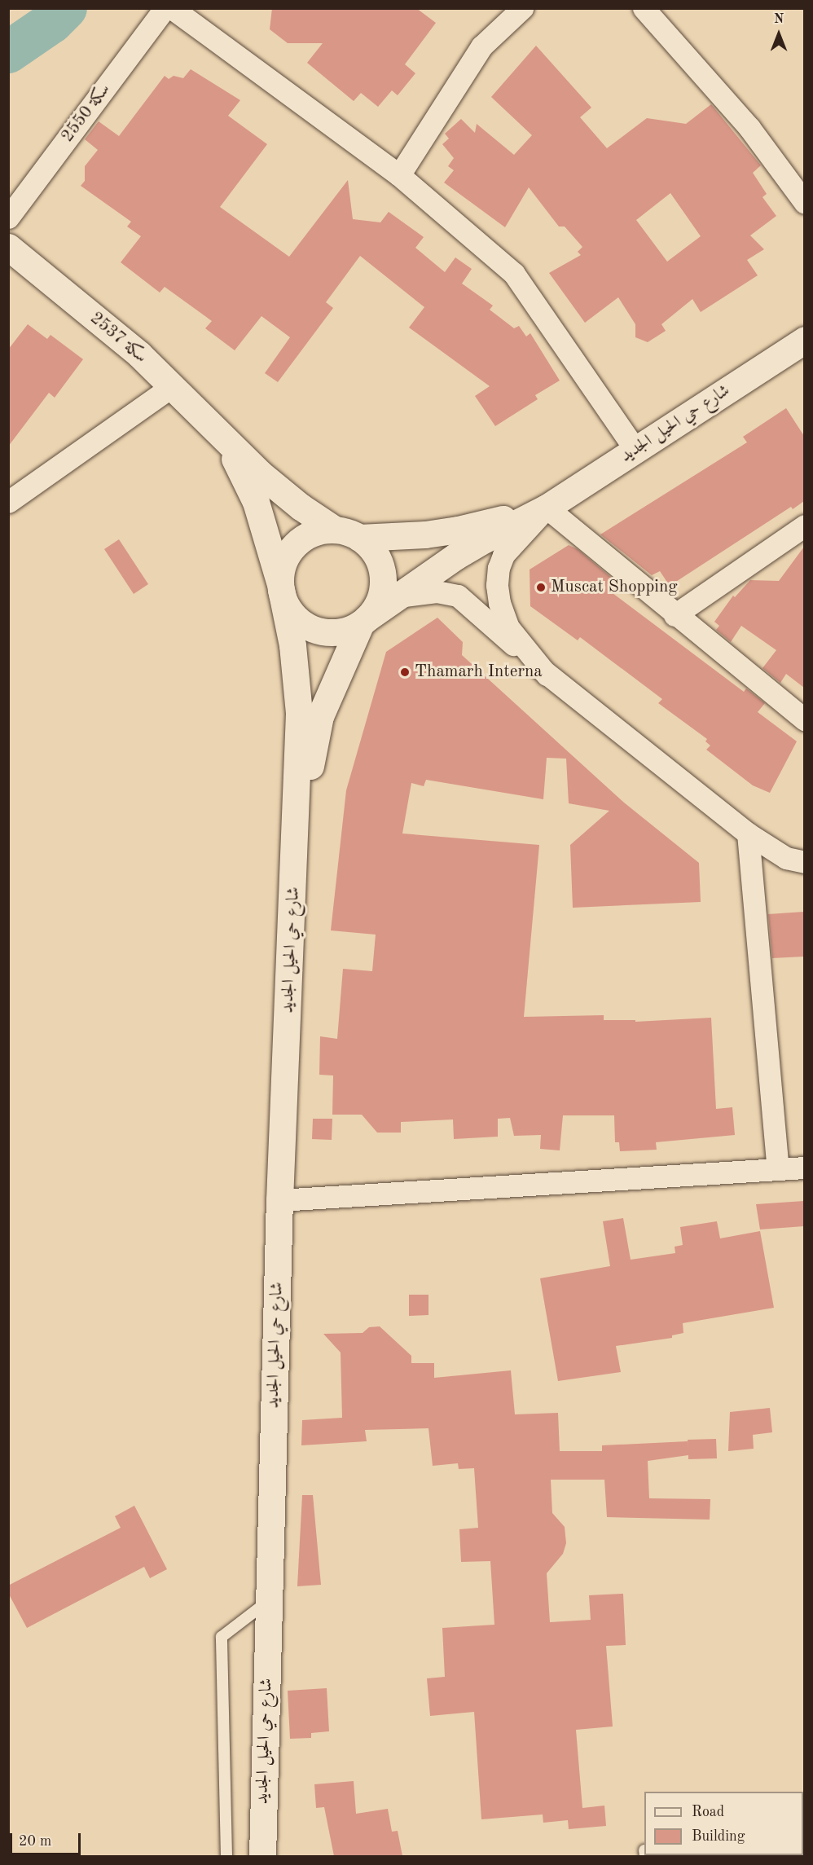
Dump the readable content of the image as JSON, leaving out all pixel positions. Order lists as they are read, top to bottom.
{
  "streets": {
    "street": ["سكة 2550", "سكة 2537", "شارع حي الحيل الجديد"]
  },
  "places": ["Muscat Shopping", "Thamarh Interna"],
  "legend": ["Road", "Building"],
  "scale_bar": "20 m",
  "north": "top"
}
